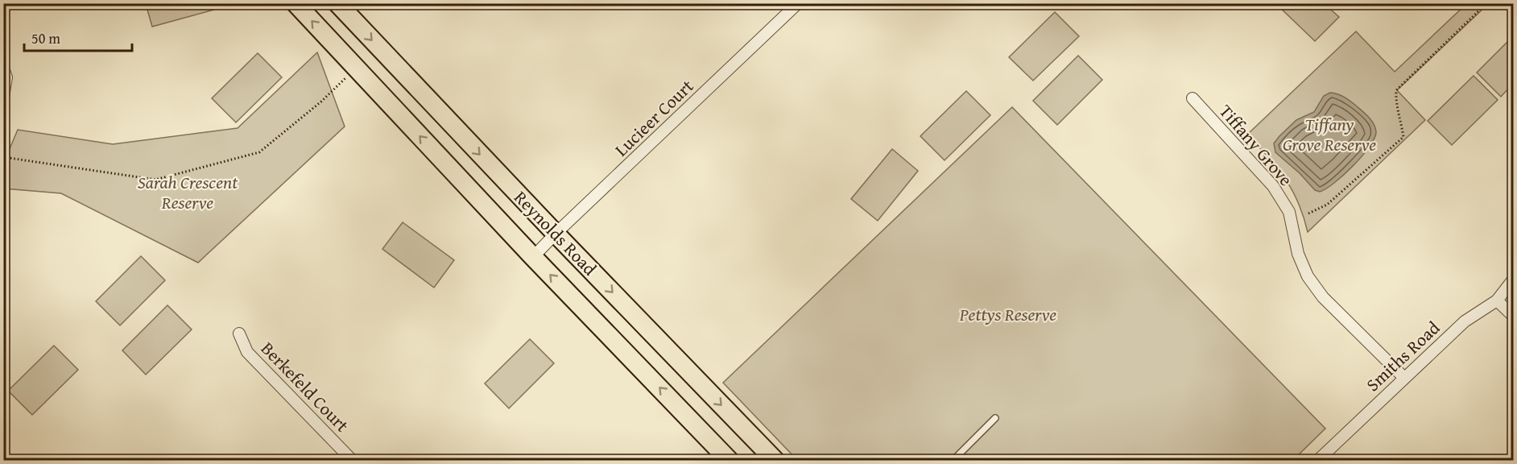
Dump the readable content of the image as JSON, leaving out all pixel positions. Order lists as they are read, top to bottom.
{
  "streets": {
    "main road": ["Reynolds Road"],
    "street": [
      "Lucieer Court",
      "Tiffany Grove",
      "Smiths Road",
      "Berkefeld Court"
    ]
  },
  "crossings": [
    ["Lucieer Court", "Reynolds Road"],
    ["Tiffany Grove", "Smiths Road"]
  ],
  "parks": ["Tiffany Grove Reserve", "Sarah Crescent Reserve", "Pettys Reserve"],
  "scale_bar": "50 m"
}
